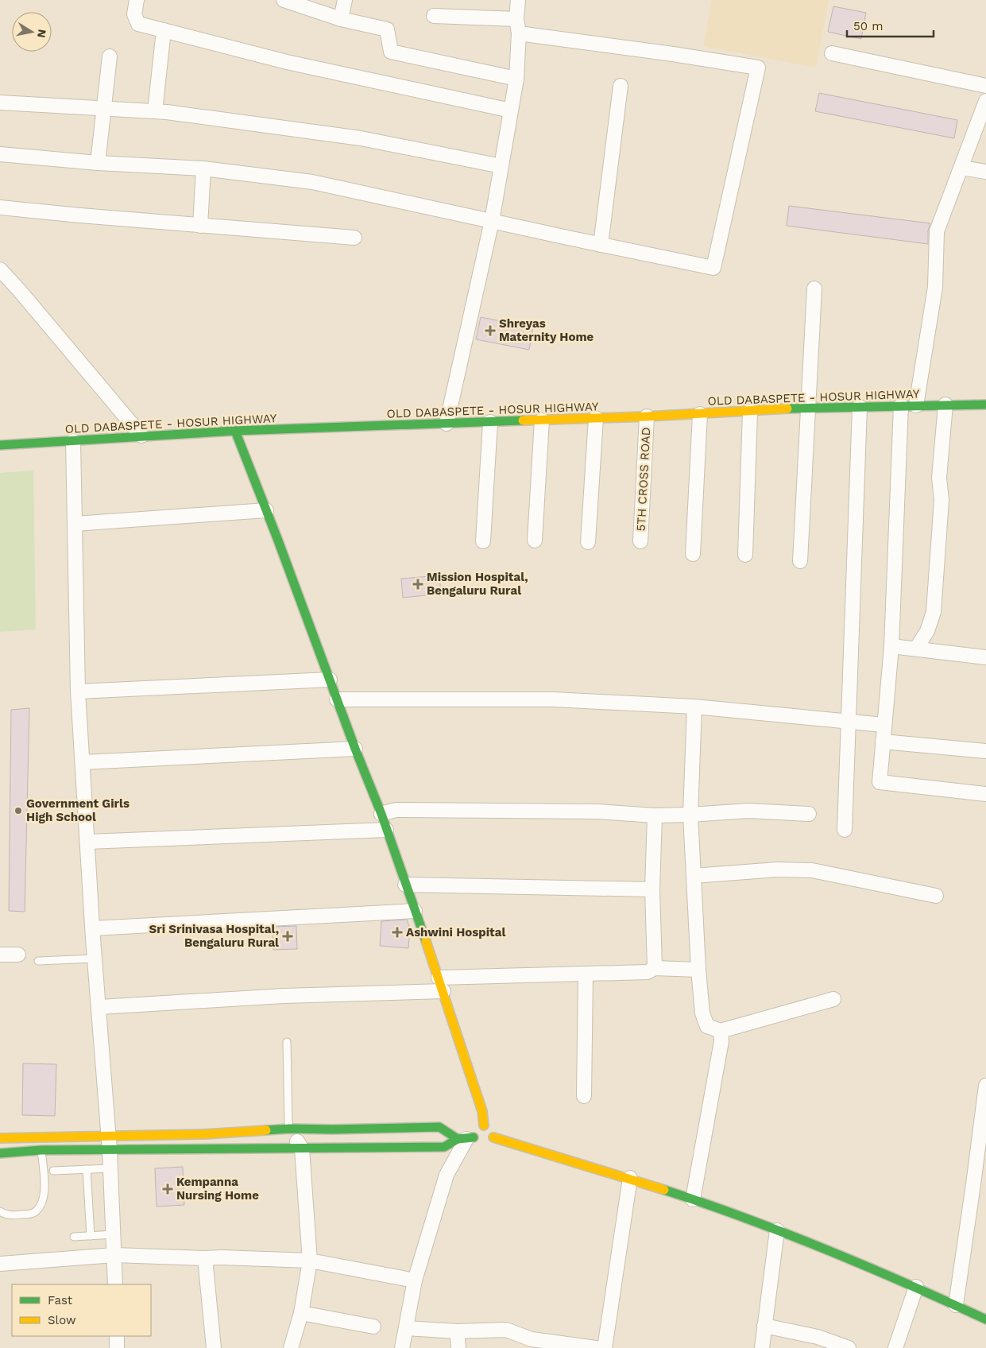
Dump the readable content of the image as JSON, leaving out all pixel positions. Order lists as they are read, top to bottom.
{
  "streets": {
    "main road": ["OLD DABASPETE - HOSUR HIGHWAY"],
    "street": ["5TH CROSS ROAD"]
  },
  "crossings": [
    ["OLD DABASPETE - HOSUR HIGHWAY", "5TH CROSS ROAD"]
  ],
  "places": {
    "health": [
      "Shreyas Maternity Home",
      "Mission Hospital, Bengaluru Rural",
      "Ashwini Hospital",
      "Sri Srinivasa Hospital, Bengaluru Rural",
      "Kempanna Nursing Home"
    ],
    "other": ["Government Girls High School"]
  },
  "legend": ["Fast", "Slow"],
  "scale_bar": "50 m",
  "north": "right"
}
